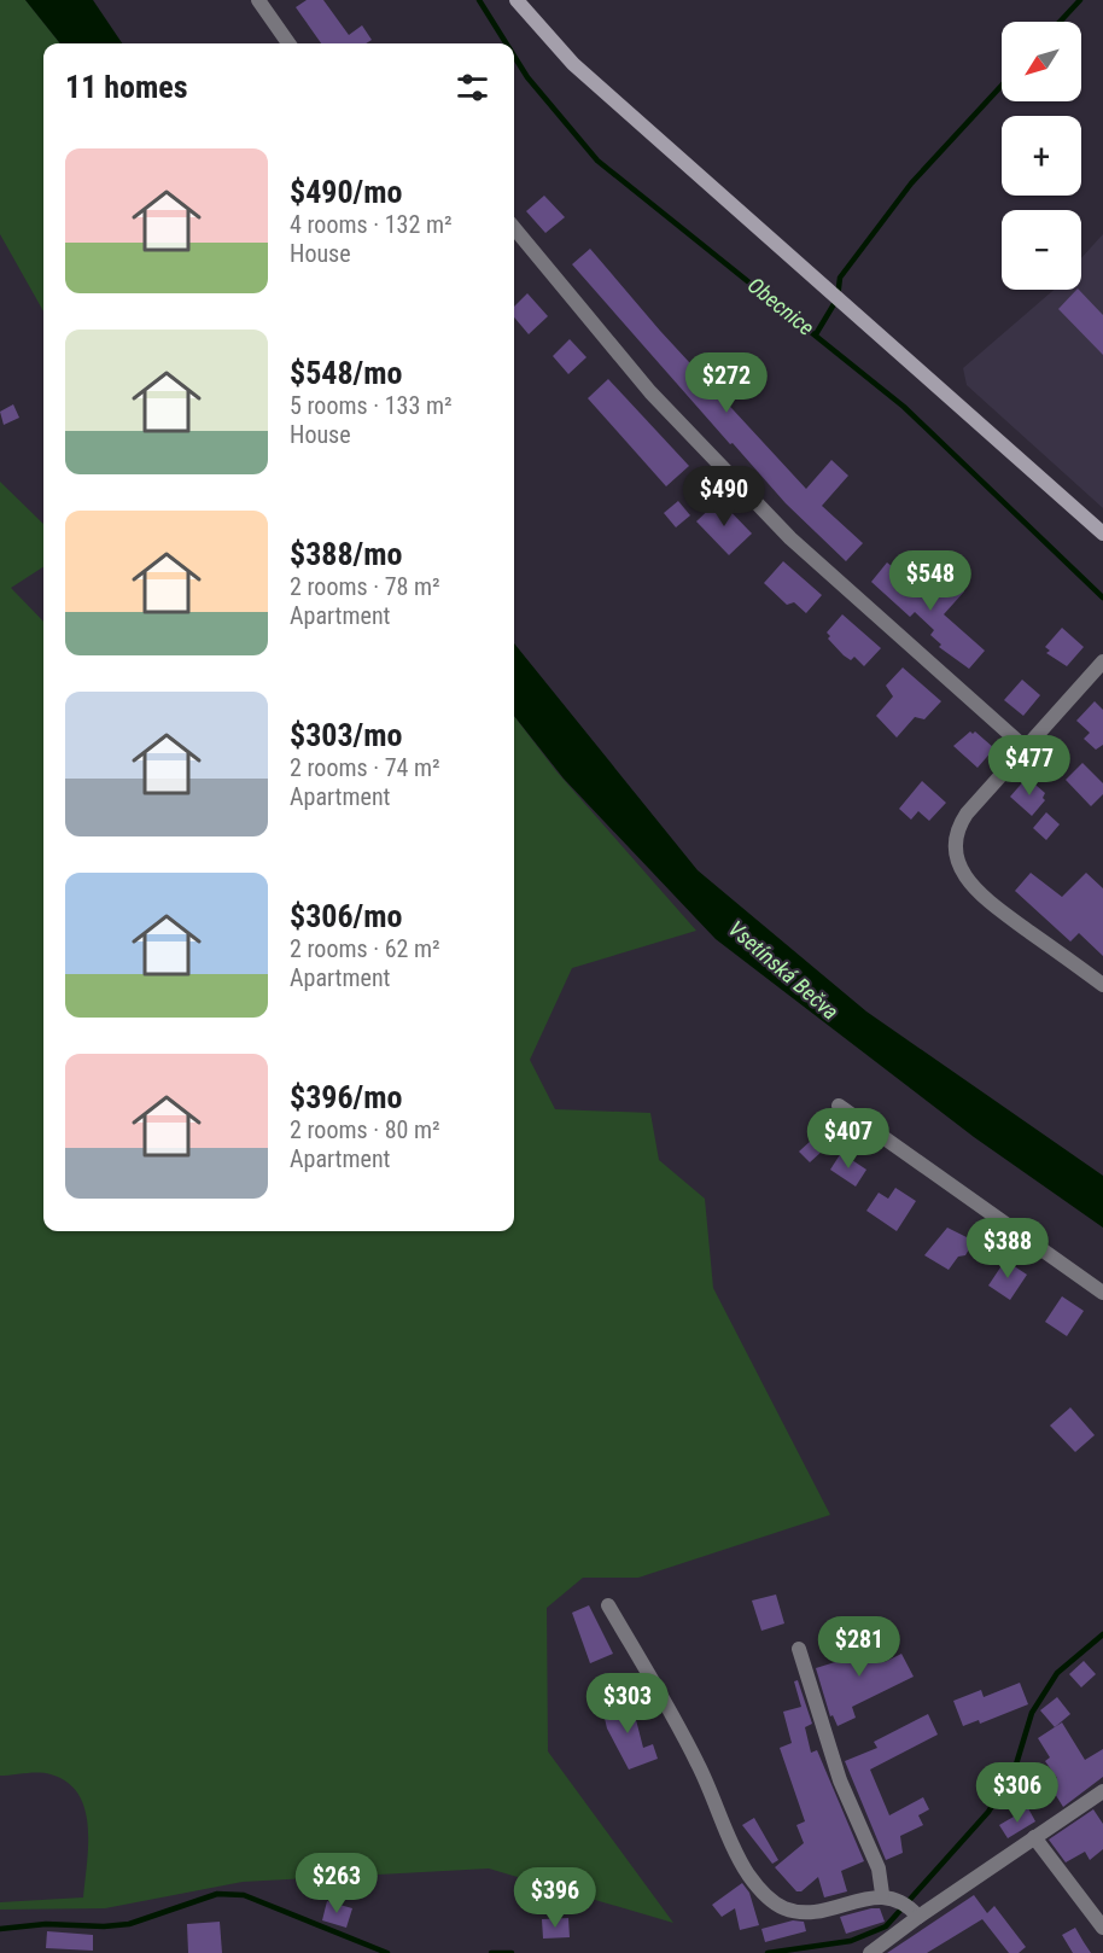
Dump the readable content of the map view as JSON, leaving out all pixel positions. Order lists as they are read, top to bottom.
{
  "water": ["Obecnice", "Vsetínská Bečva"],
  "north": "bottom left",
  "page": {
    "map_buttons": ["+", "−"],
    "heading": "11 homes",
    "list": [
      {
        "name": "$490/mo",
        "note": "4 rooms · 132 m² · House"
      },
      {
        "name": "$548/mo",
        "note": "5 rooms · 133 m² · House"
      },
      {
        "name": "$388/mo",
        "note": "2 rooms · 78 m² · Apartment"
      },
      {
        "name": "$303/mo",
        "note": "2 rooms · 74 m² · Apartment"
      },
      {
        "name": "$306/mo",
        "note": "2 rooms · 62 m² · Apartment"
      },
      {
        "name": "$396/mo",
        "note": "2 rooms · 80 m² · Apartment"
      }
    ],
    "price": [
      "$272",
      "$490",
      "$548",
      "$477",
      "$407",
      "$388",
      "$281",
      "$303",
      "$306",
      "$263",
      "$396"
    ]
  }
}
